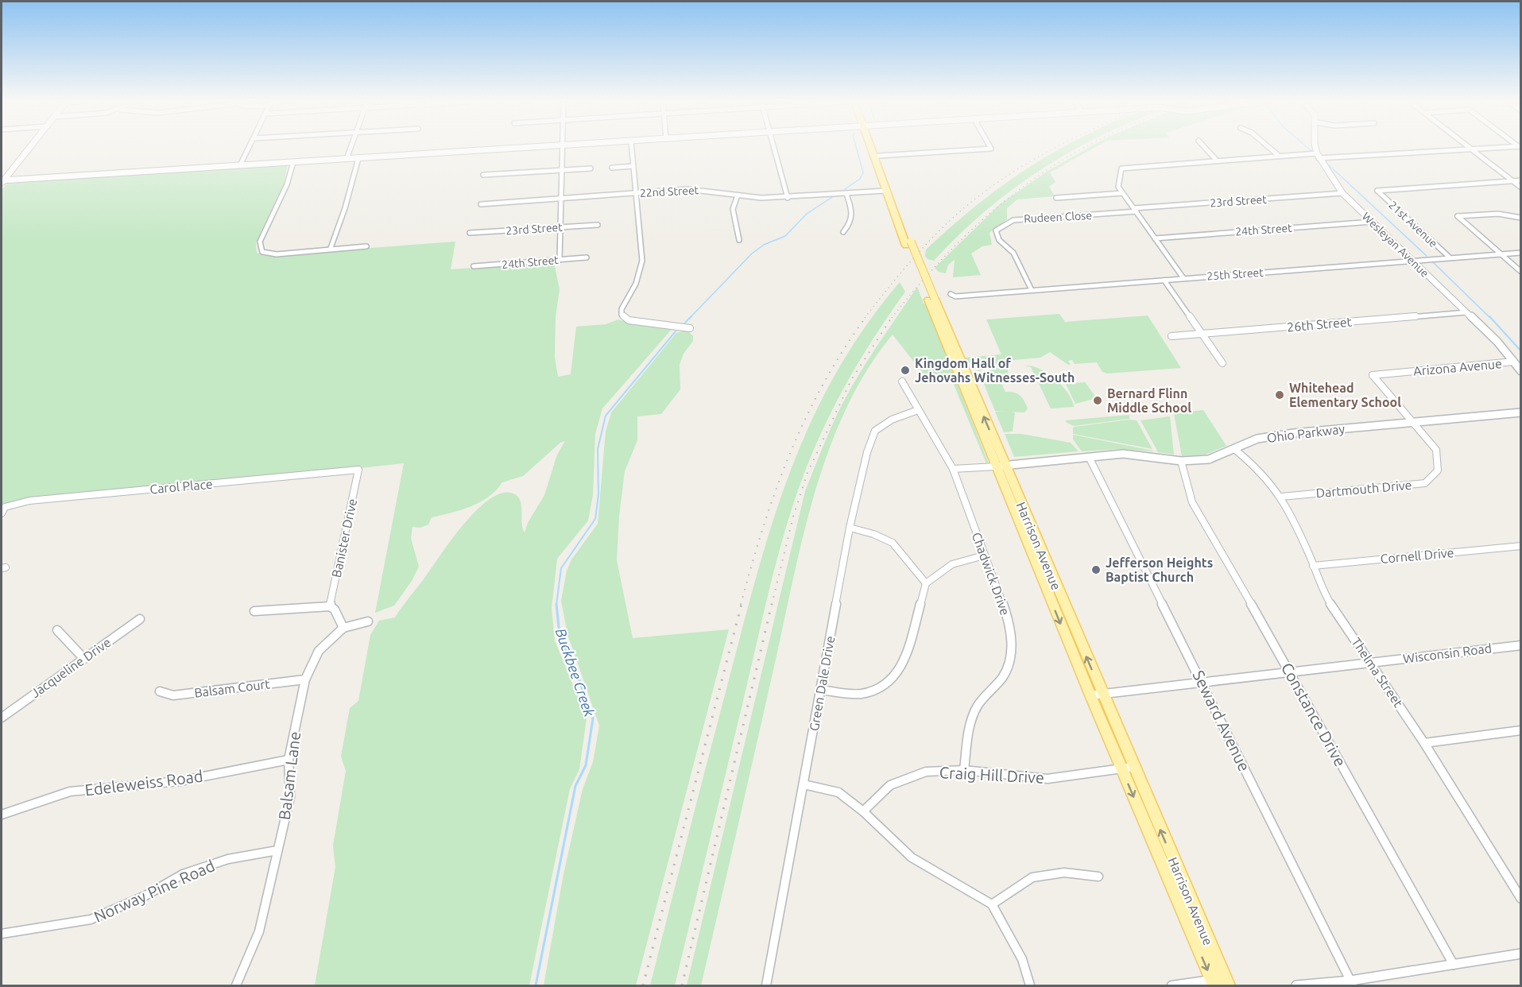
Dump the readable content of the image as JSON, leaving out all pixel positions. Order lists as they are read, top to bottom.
{
  "streets": {
    "main road": ["Harrison Avenue"],
    "street": [
      "22nd Street",
      "23rd Street",
      "Rudeen Close",
      "21st Avenue",
      "24th Street",
      "Wesleyan Avenue",
      "25th Street",
      "26th Street",
      "Arizona Avenue",
      "Ohio Parkway",
      "Carol Place",
      "Dartmouth Drive",
      "Banister Drive",
      "Cornell Drive",
      "Chadwick Drive",
      "Wisconsin Road",
      "Jacqueline Drive",
      "Thelma Street",
      "Green Dale Drive",
      "Balsam Court",
      "Constance Drive",
      "Seward Avenue",
      "Craig Hill Drive",
      "Balsam Lane",
      "Edeleweiss Road",
      "Norway Pine Road"
    ]
  },
  "crossings": [
    ["22nd Street", "Harrison Avenue"],
    ["23rd Street", "Rudeen Close"],
    ["23rd Street", "Wesleyan Avenue"],
    ["Rudeen Close", "25th Street"],
    ["21st Avenue", "25th Street"],
    ["24th Street", "Wesleyan Avenue"],
    ["Wesleyan Avenue", "25th Street"],
    ["Wesleyan Avenue", "26th Street"],
    ["Wesleyan Avenue", "Arizona Avenue"],
    ["Arizona Avenue", "Dartmouth Drive"],
    ["Ohio Parkway", "Dartmouth Drive"],
    ["Ohio Parkway", "Harrison Avenue"],
    ["Ohio Parkway", "Chadwick Drive"],
    ["Ohio Parkway", "Thelma Street"],
    ["Ohio Parkway", "Constance Drive"],
    ["Ohio Parkway", "Seward Avenue"],
    ["Carol Place", "Banister Drive"],
    ["Dartmouth Drive", "Thelma Street"],
    ["Harrison Avenue", "Wisconsin Road"],
    ["Harrison Avenue", "Craig Hill Drive"],
    ["Cornell Drive", "Thelma Street"],
    ["Chadwick Drive", "Green Dale Drive"],
    ["Chadwick Drive", "Craig Hill Drive"],
    ["Wisconsin Road", "Thelma Street"],
    ["Wisconsin Road", "Constance Drive"],
    ["Wisconsin Road", "Seward Avenue"],
    ["Balsam Court", "Balsam Lane"],
    ["Balsam Lane", "Edeleweiss Road"],
    ["Balsam Lane", "Norway Pine Road"]
  ],
  "water": ["Buckbee Creek"],
  "places": [
    "Kingdom Hall of Jehovahs Witnesses-South",
    "Whitehead Elementary School",
    "Bernard Flinn Middle School",
    "Jefferson Heights Baptist Church"
  ]
}
